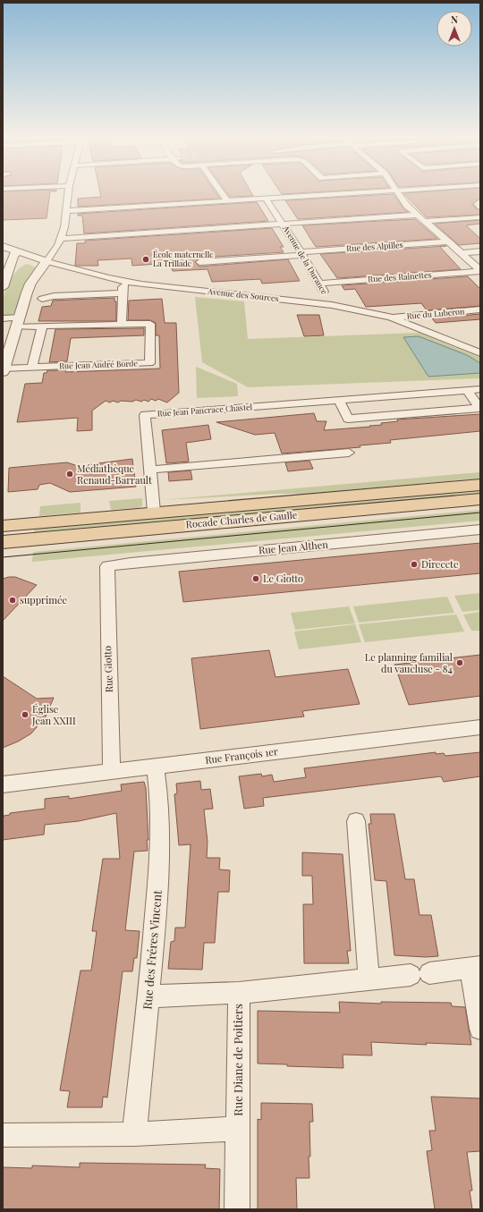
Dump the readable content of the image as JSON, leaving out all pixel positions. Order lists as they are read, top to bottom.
{
  "streets": {
    "main road": ["Rocade Charles de Gaulle"],
    "street": [
      "Rue des Alpilles",
      "Avenue de la Durance",
      "Rue des Rainettes",
      "Avenue des Sources",
      "Rue du Luberon",
      "Rue Jean André Borde",
      "Rue Jean Pancrace Chastel",
      "Rue Jean Althen",
      "Rue Giotto",
      "Rue François 1er",
      "Rue des Fréres Vincent",
      "Rue Diane de Poitiers"
    ]
  },
  "crossings": [
    ["Rue des Alpilles", "Avenue de la Durance"],
    ["Avenue de la Durance", "Rue des Rainettes"],
    ["Avenue de la Durance", "Avenue des Sources"],
    ["Avenue des Sources", "Rue du Luberon"],
    ["Rue Jean Pancrace Chastel", "Rocade Charles de Gaulle"],
    ["Rue Jean Althen", "Rue Giotto"],
    ["Rue Giotto", "Rue François 1er"],
    ["Rue François 1er", "Rue des Fréres Vincent"],
    ["Rue des Fréres Vincent", "Rue Diane de Poitiers"]
  ],
  "places": [
    "École maternelle La Trillade",
    "Médiathèque Renaud-Barrault",
    "Direccte",
    "Le Giotto",
    "supprimée",
    "Le planning familial du vaucluse - 84",
    "Église Jean XXIII"
  ],
  "north": "top"
}
